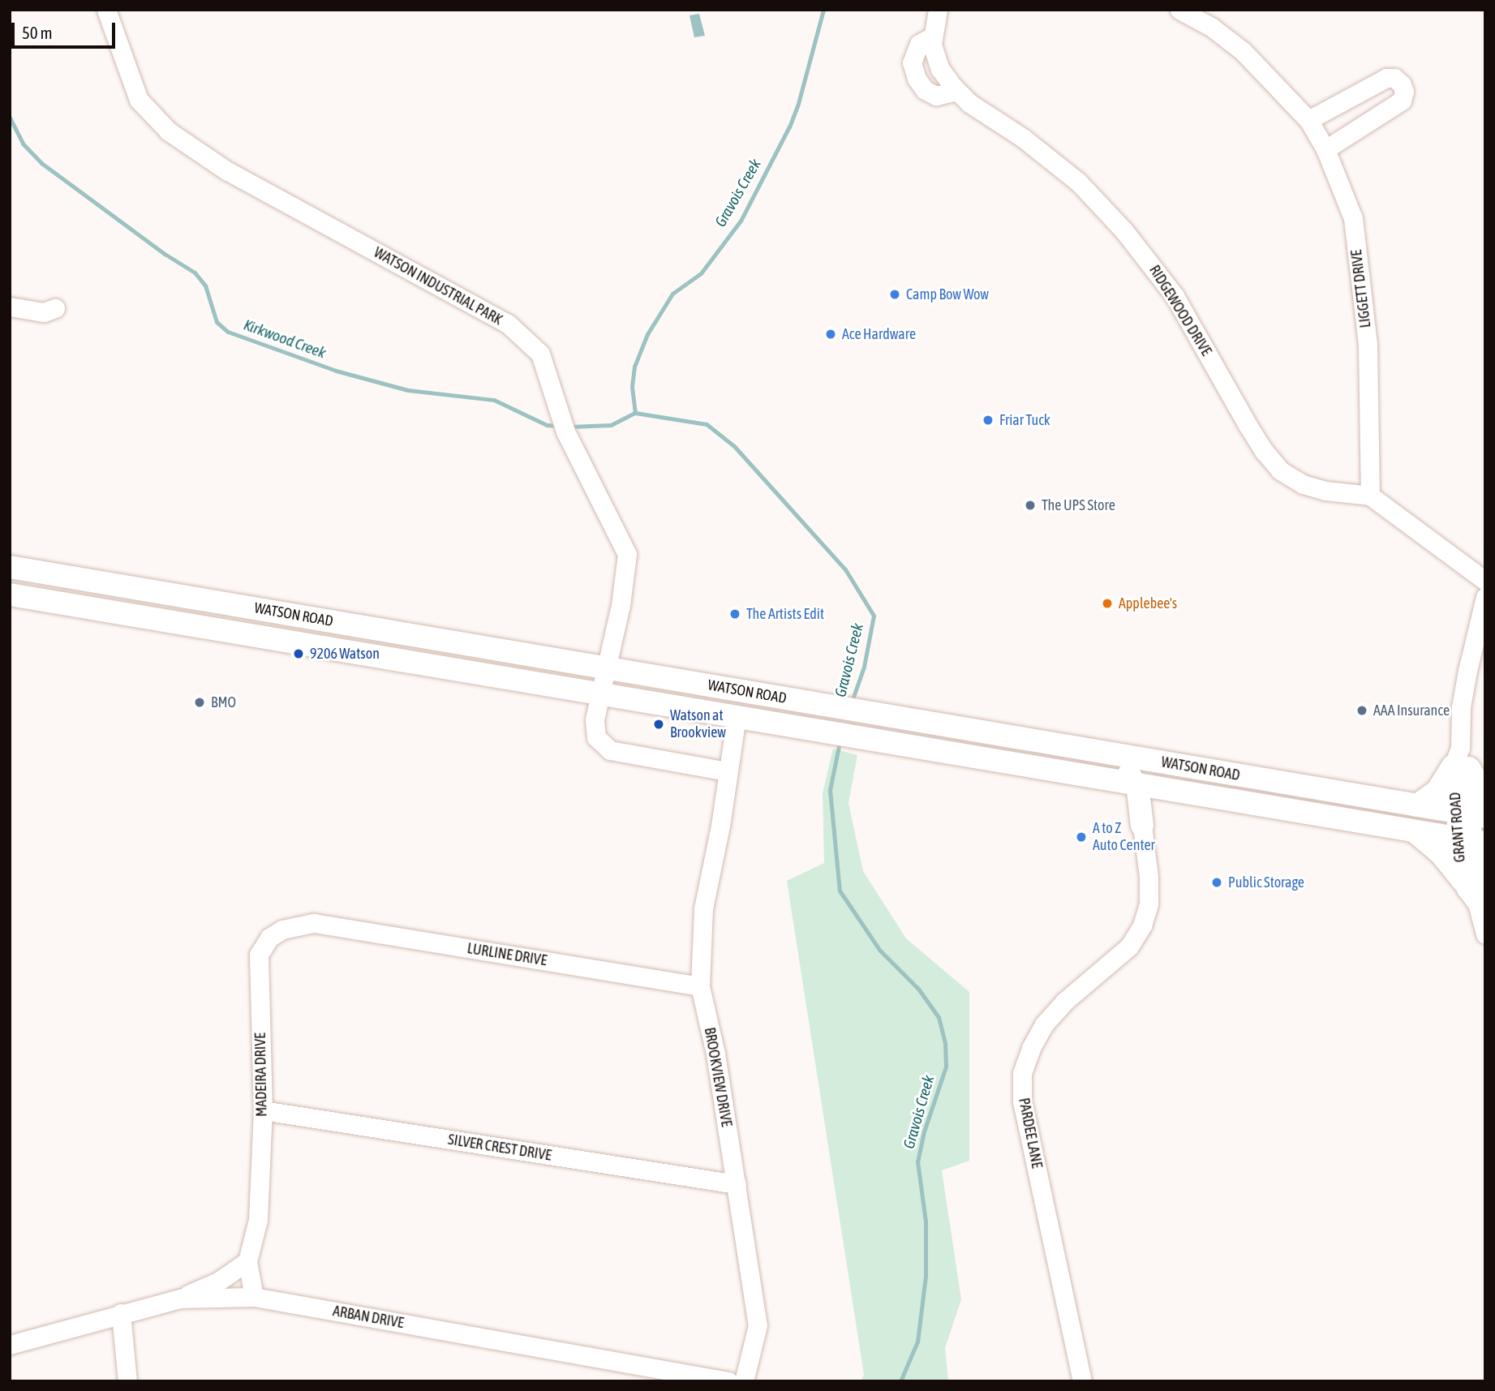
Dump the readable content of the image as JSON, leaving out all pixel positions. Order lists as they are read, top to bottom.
{
  "streets": {
    "main road": ["WATSON ROAD"],
    "street": [
      "WATSON INDUSTRIAL PARK",
      "LIGGETT DRIVE",
      "RIDGEWOOD DRIVE",
      "GRANT ROAD",
      "LURLINE DRIVE",
      "MADEIRA DRIVE",
      "BROOKVIEW DRIVE",
      "PARDEE LANE",
      "SILVER CREST DRIVE",
      "ARBAN DRIVE"
    ]
  },
  "crossings": [
    ["WATSON INDUSTRIAL PARK", "WATSON ROAD"],
    ["LIGGETT DRIVE", "RIDGEWOOD DRIVE"],
    ["WATSON ROAD", "GRANT ROAD"],
    ["WATSON ROAD", "BROOKVIEW DRIVE"],
    ["LURLINE DRIVE", "MADEIRA DRIVE"],
    ["LURLINE DRIVE", "BROOKVIEW DRIVE"],
    ["MADEIRA DRIVE", "SILVER CREST DRIVE"],
    ["MADEIRA DRIVE", "ARBAN DRIVE"],
    ["BROOKVIEW DRIVE", "SILVER CREST DRIVE"]
  ],
  "water": ["Gravois Creek", "Kirkwood Creek"],
  "places": [
    "Camp Bow Wow",
    "Ace Hardware",
    "Friar Tuck",
    "The UPS Store",
    "Applebee's",
    "The Artists Edit",
    "9206 Watson",
    "BMO",
    "AAA Insurance",
    "Watson at Brookview",
    "A to Z Auto Center",
    "Public Storage"
  ],
  "scale_bar": "50 m"
}
